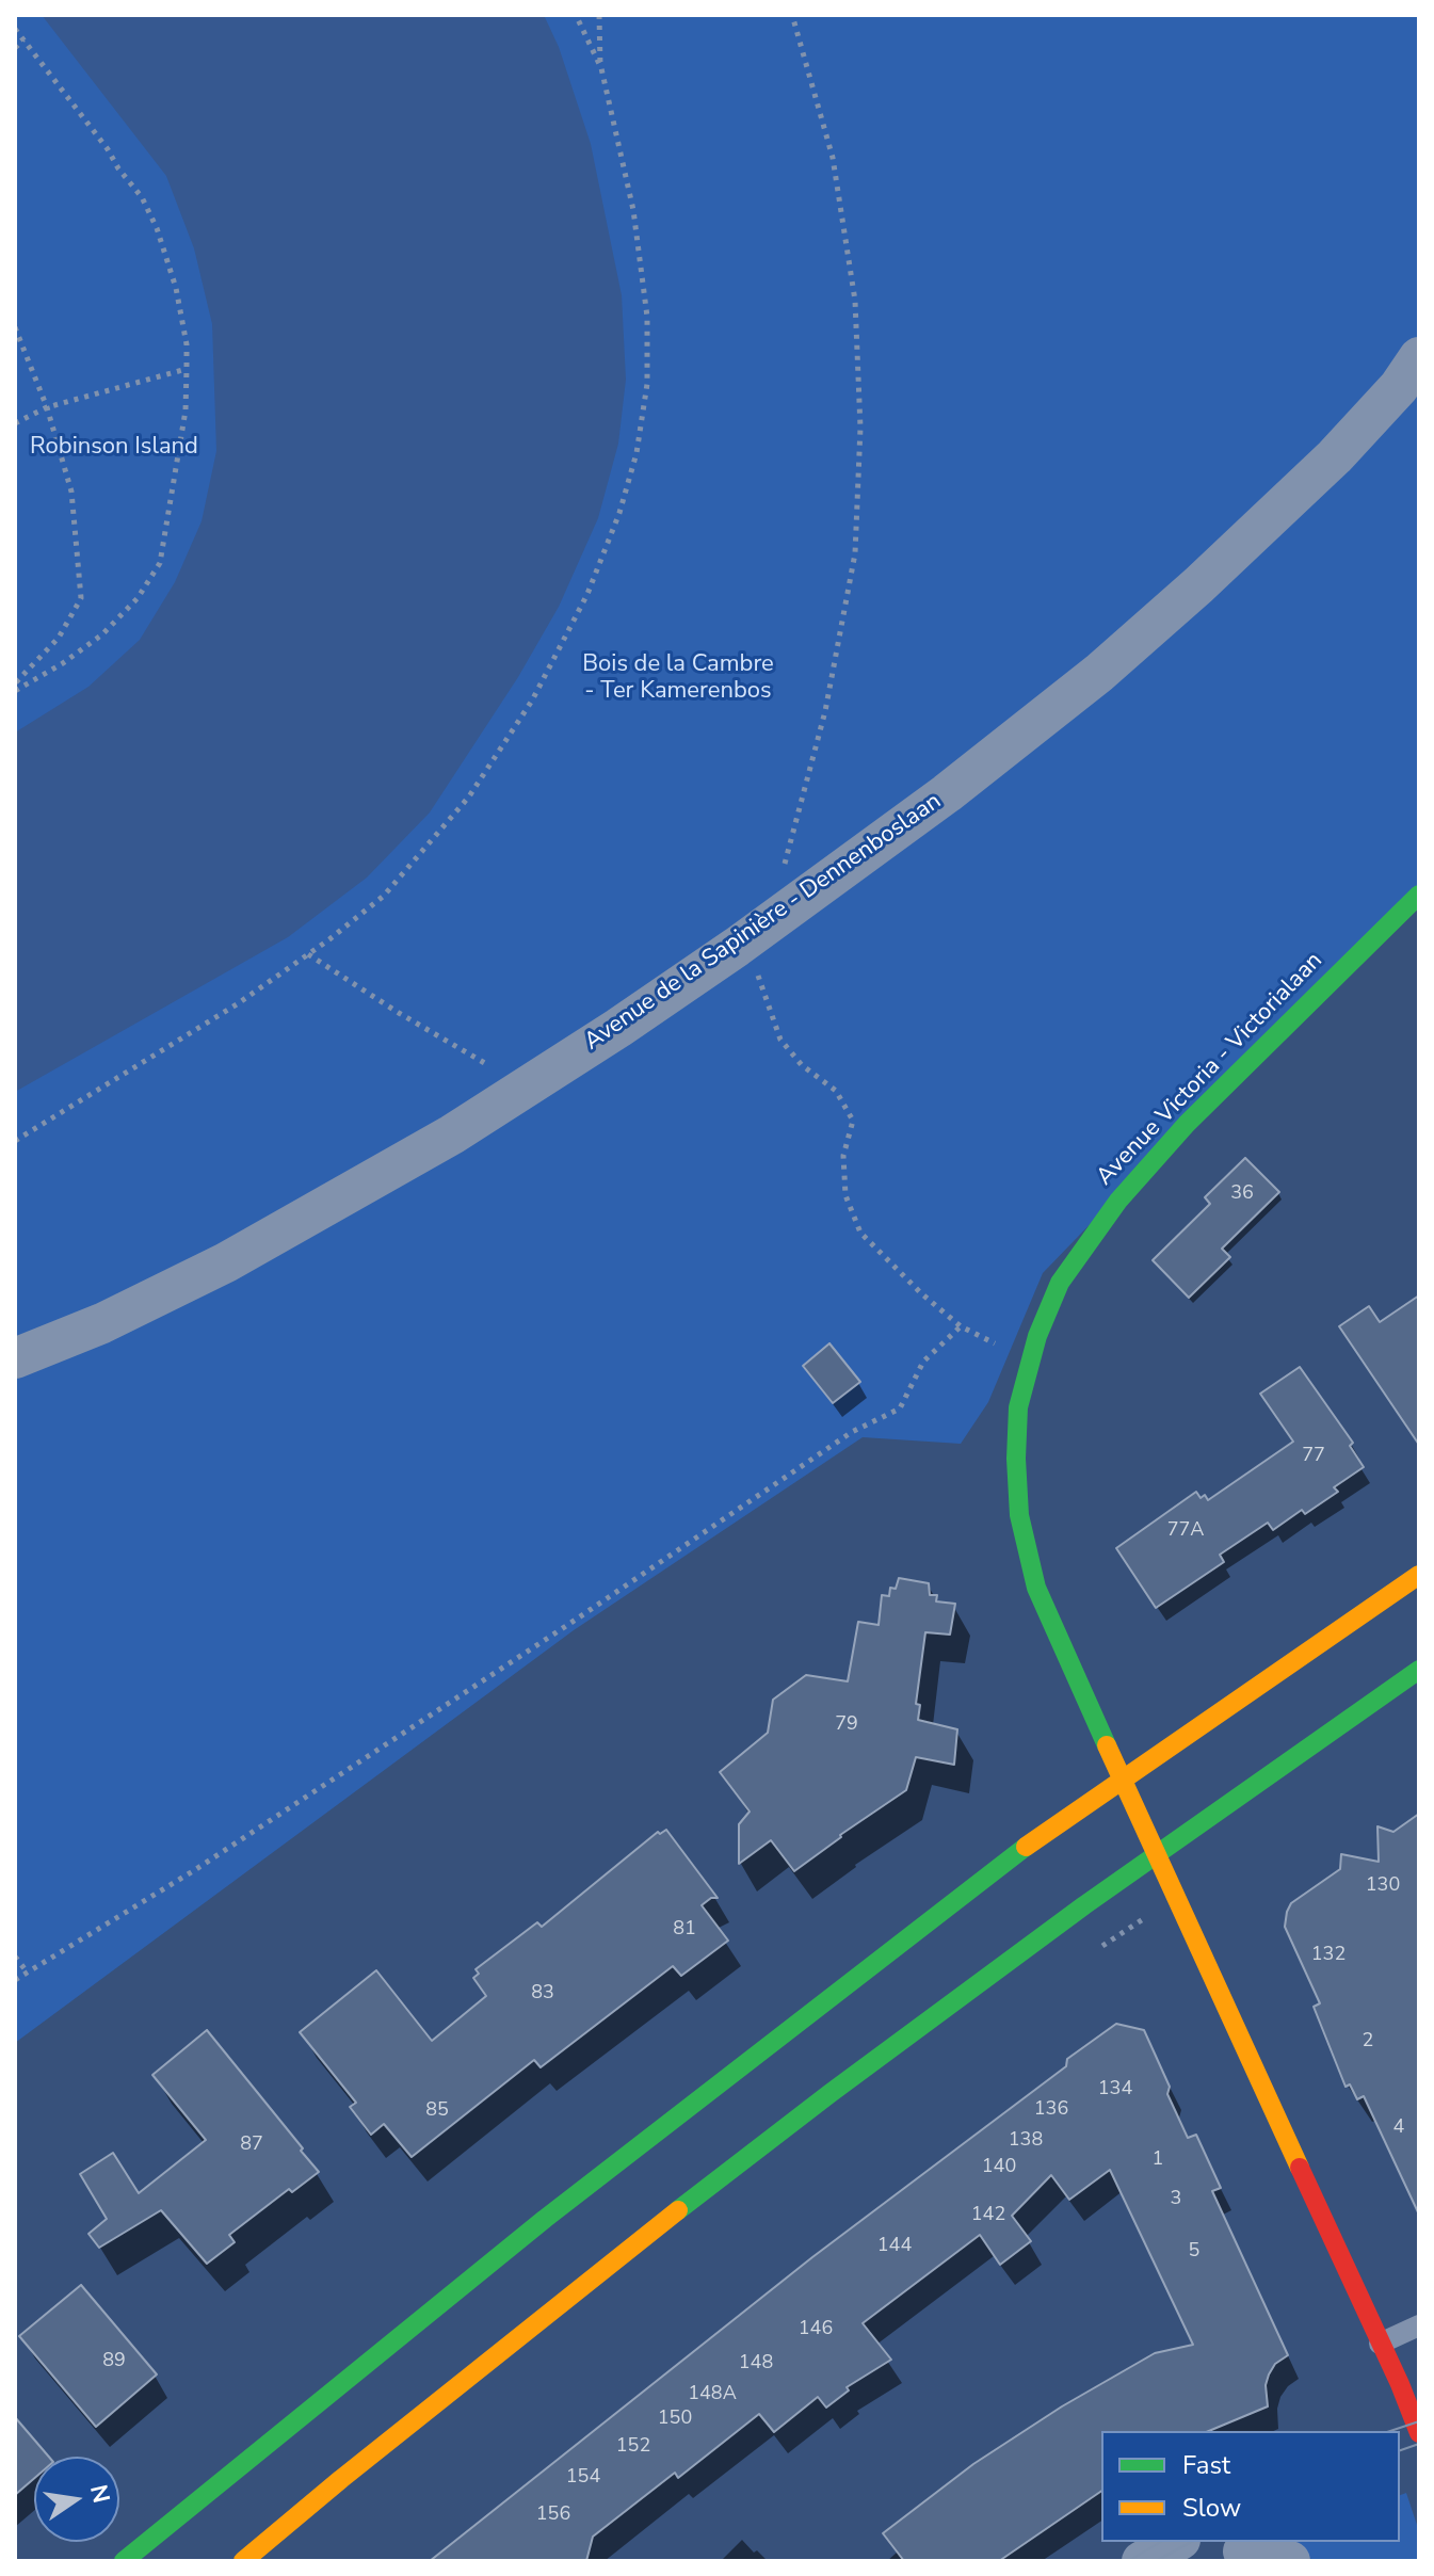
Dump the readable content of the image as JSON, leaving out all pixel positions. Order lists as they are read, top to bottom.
{
  "streets": {
    "main road": ["Avenue Victoria - Victorialaan"],
    "street": ["Avenue de la Sapinière - Dennenboslaan"]
  },
  "parks": ["Robinson Island", "Bois de la Cambre - Ter Kamerenbos"],
  "house_numbers": [
    "36",
    "77",
    "77A",
    "79",
    "130",
    "81",
    "132",
    "83",
    "2",
    "134",
    "136",
    "85",
    "4",
    "138",
    "87",
    "1",
    "140",
    "3",
    "142",
    "144",
    "5",
    "146",
    "89",
    "148",
    "148A",
    "150",
    "152",
    "154",
    "156"
  ],
  "legend": ["Fast", "Slow"],
  "north": "right"
}
